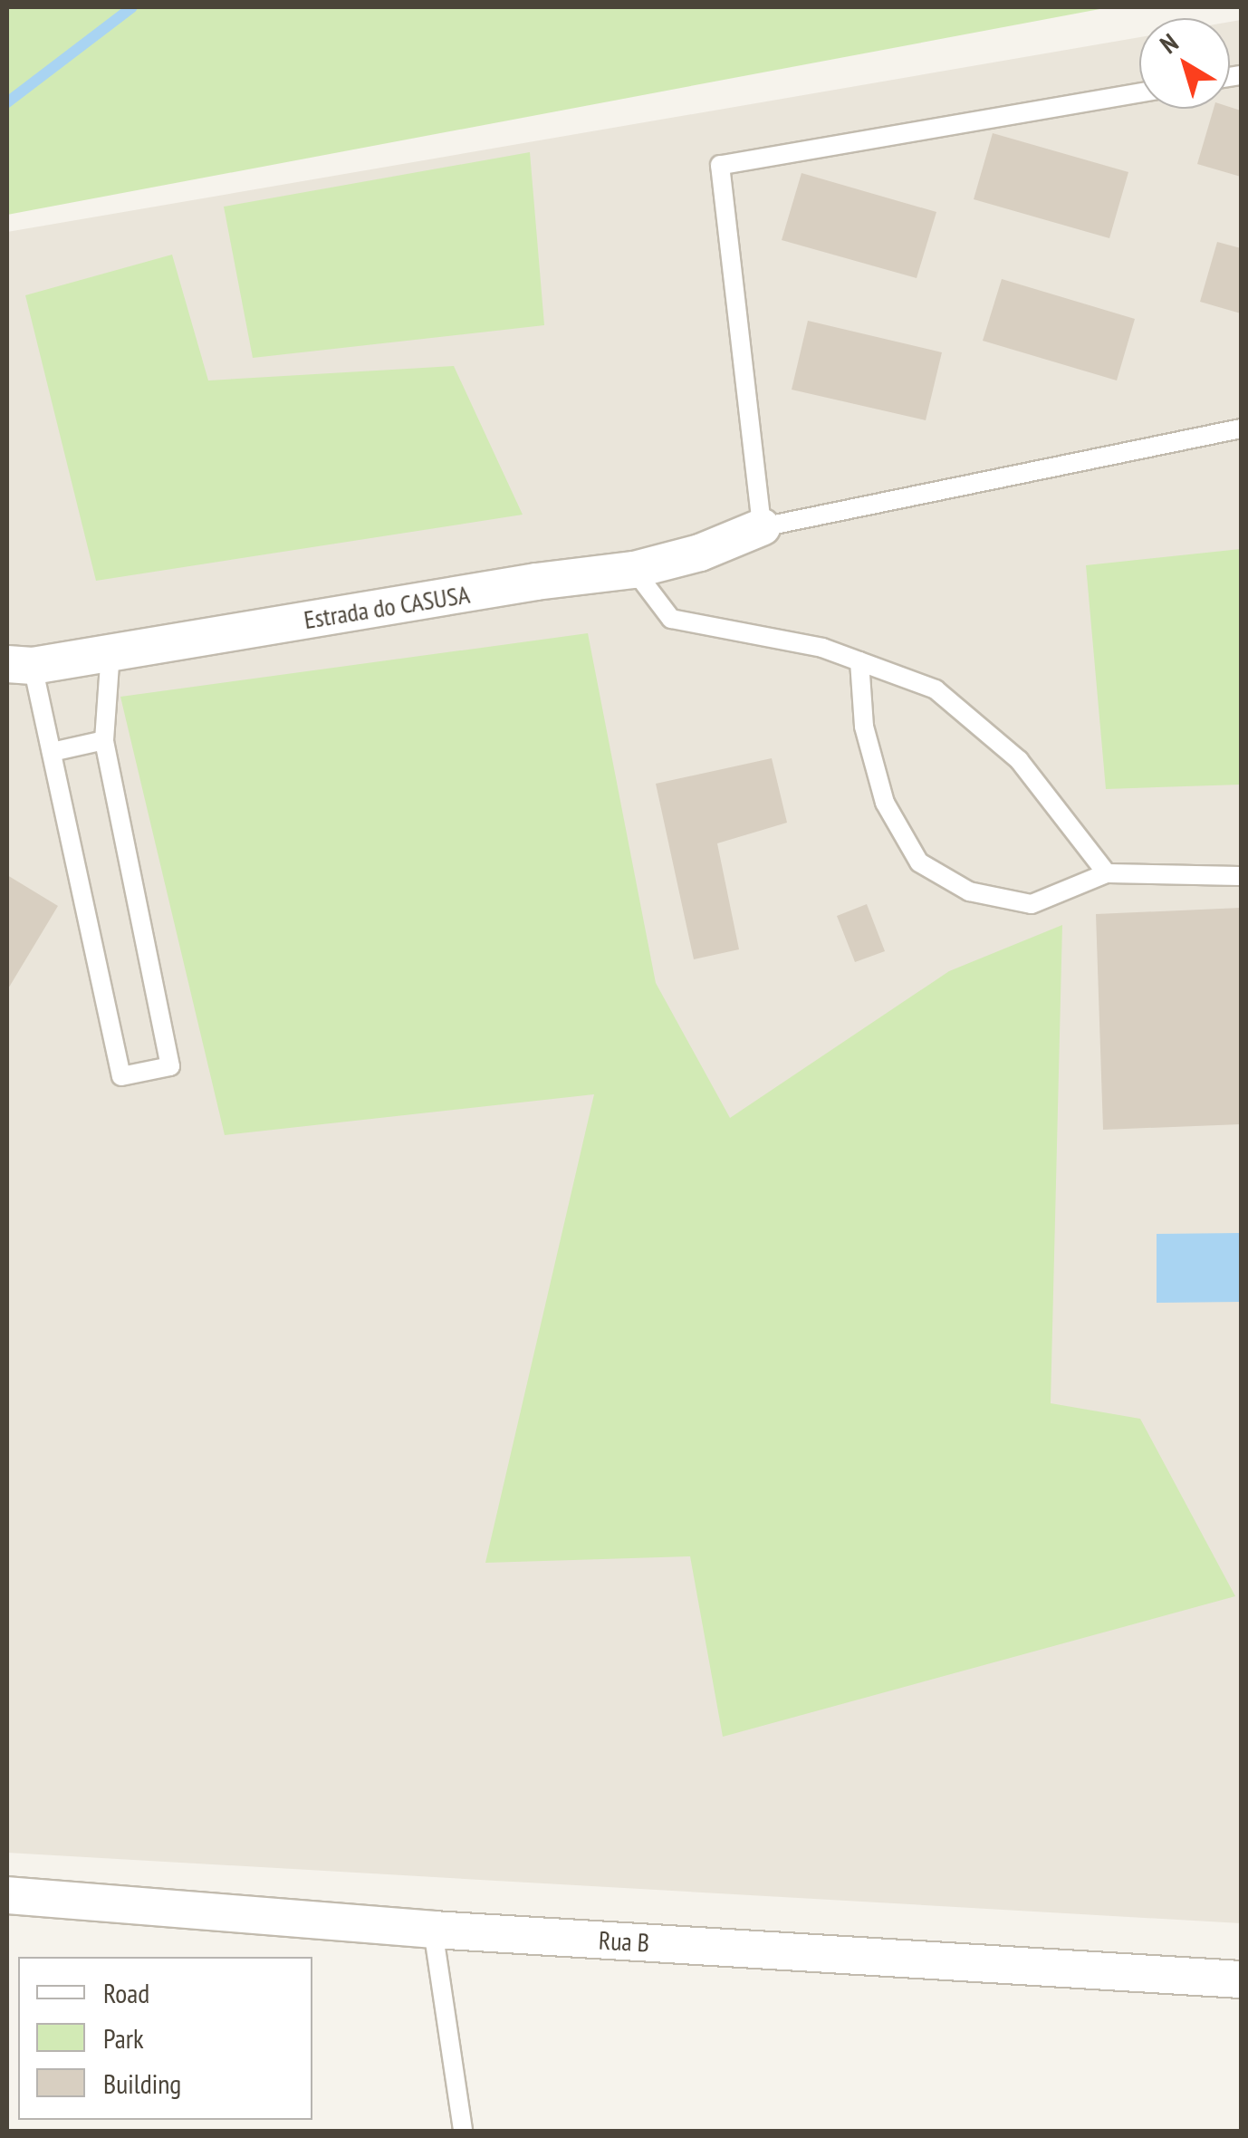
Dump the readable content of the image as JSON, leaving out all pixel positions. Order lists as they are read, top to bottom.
{
  "streets": {
    "street": ["Estrada do CASUSA", "Rua B"]
  },
  "legend": ["Road", "Park", "Building"],
  "north": "top left"
}
